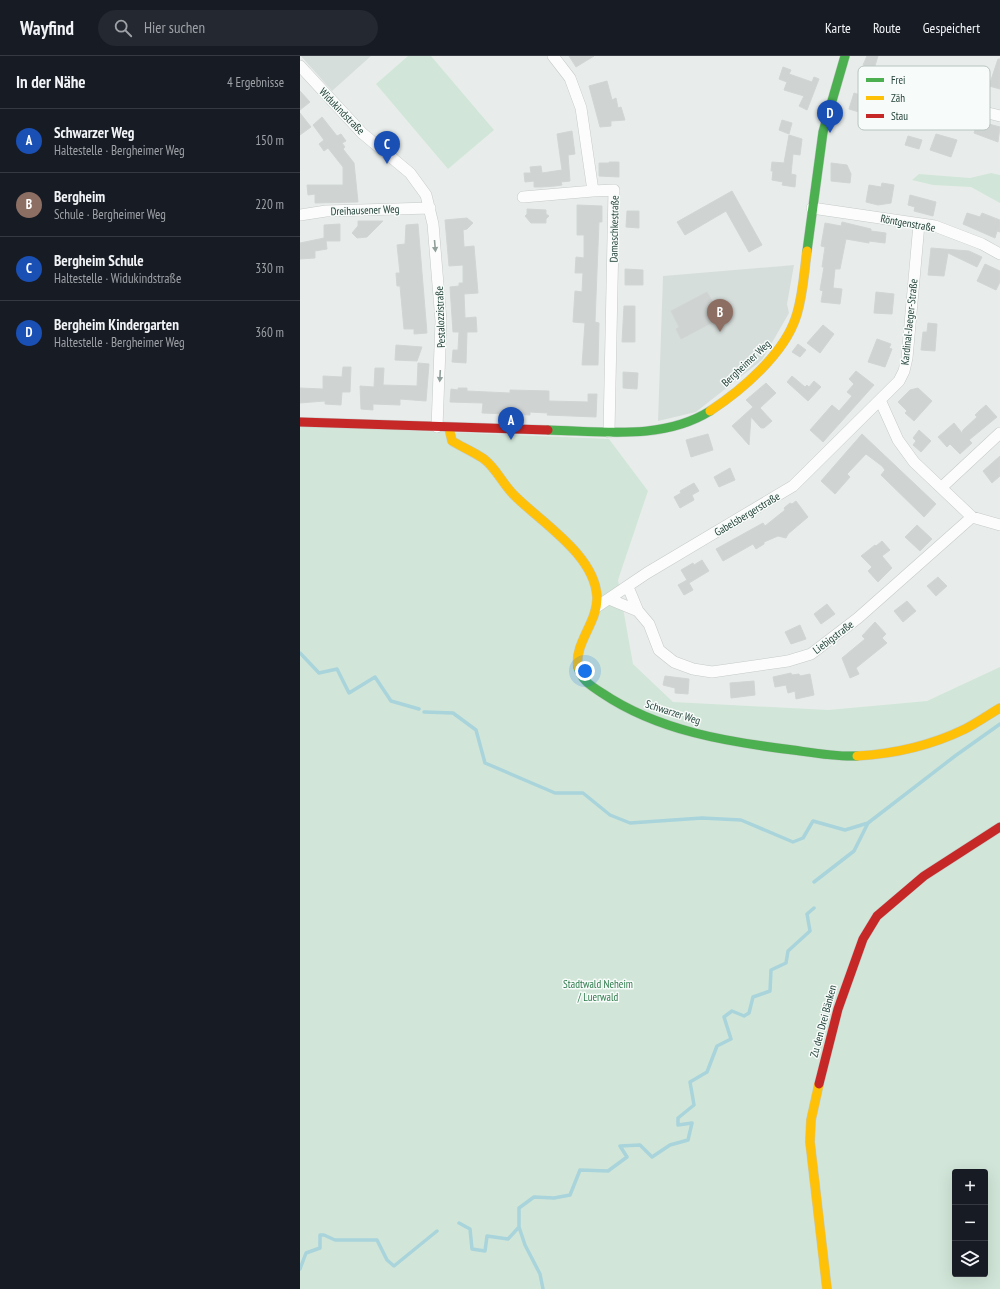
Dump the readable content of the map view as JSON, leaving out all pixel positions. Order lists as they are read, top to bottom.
{
  "streets": {
    "street": [
      "Widukindstraße",
      "Dreihausener Weg",
      "Röntgenstraße",
      "Damaschkestraße",
      "Pestalozzistraße",
      "Kardinal-Jaeger-Straße",
      "Bergheimer Weg",
      "Gabelsbergerstraße",
      "Liebigstraße",
      "Schwarzer Weg",
      "Zu den Drei Bänken"
    ]
  },
  "crossings": [
    ["Widukindstraße", "Dreihausener Weg"],
    ["Widukindstraße", "Pestalozzistraße"],
    ["Dreihausener Weg", "Pestalozzistraße"],
    ["Röntgenstraße", "Kardinal-Jaeger-Straße"],
    ["Röntgenstraße", "Bergheimer Weg"],
    ["Damaschkestraße", "Bergheimer Weg"],
    ["Pestalozzistraße", "Bergheimer Weg"],
    ["Kardinal-Jaeger-Straße", "Gabelsbergerstraße"],
    ["Bergheimer Weg", "Schwarzer Weg"],
    ["Gabelsbergerstraße", "Liebigstraße"],
    ["Gabelsbergerstraße", "Schwarzer Weg"]
  ],
  "one_way": ["Pestalozzistraße"],
  "parks": ["Stadtwald Neheim / Luerwald"],
  "legend": ["Frei", "Zäh", "Stau"],
  "page": {
    "header": "Wayfind",
    "search": "Hier suchen",
    "nav": ["Karte", "Route", "Gespeichert"],
    "heading": ["In der Nähe", "4 Ergebnisse"],
    "pins": [
      "D",
      "C",
      "B",
      "A"
    ],
    "list": [
      {
        "mark": "A",
        "name": "Schwarzer Weg",
        "note": "Haltestelle · Bergheimer Weg",
        "value": "150 m"
      },
      {
        "mark": "B",
        "name": "Bergheim",
        "note": "Schule · Bergheimer Weg",
        "value": "220 m"
      },
      {
        "mark": "C",
        "name": "Bergheim Schule",
        "note": "Haltestelle · Widukindstraße",
        "value": "330 m"
      },
      {
        "mark": "D",
        "name": "Bergheim Kindergarten",
        "note": "Haltestelle · Bergheimer Weg",
        "value": "360 m"
      }
    ],
    "map_buttons": ["+", "−"]
  }
}
